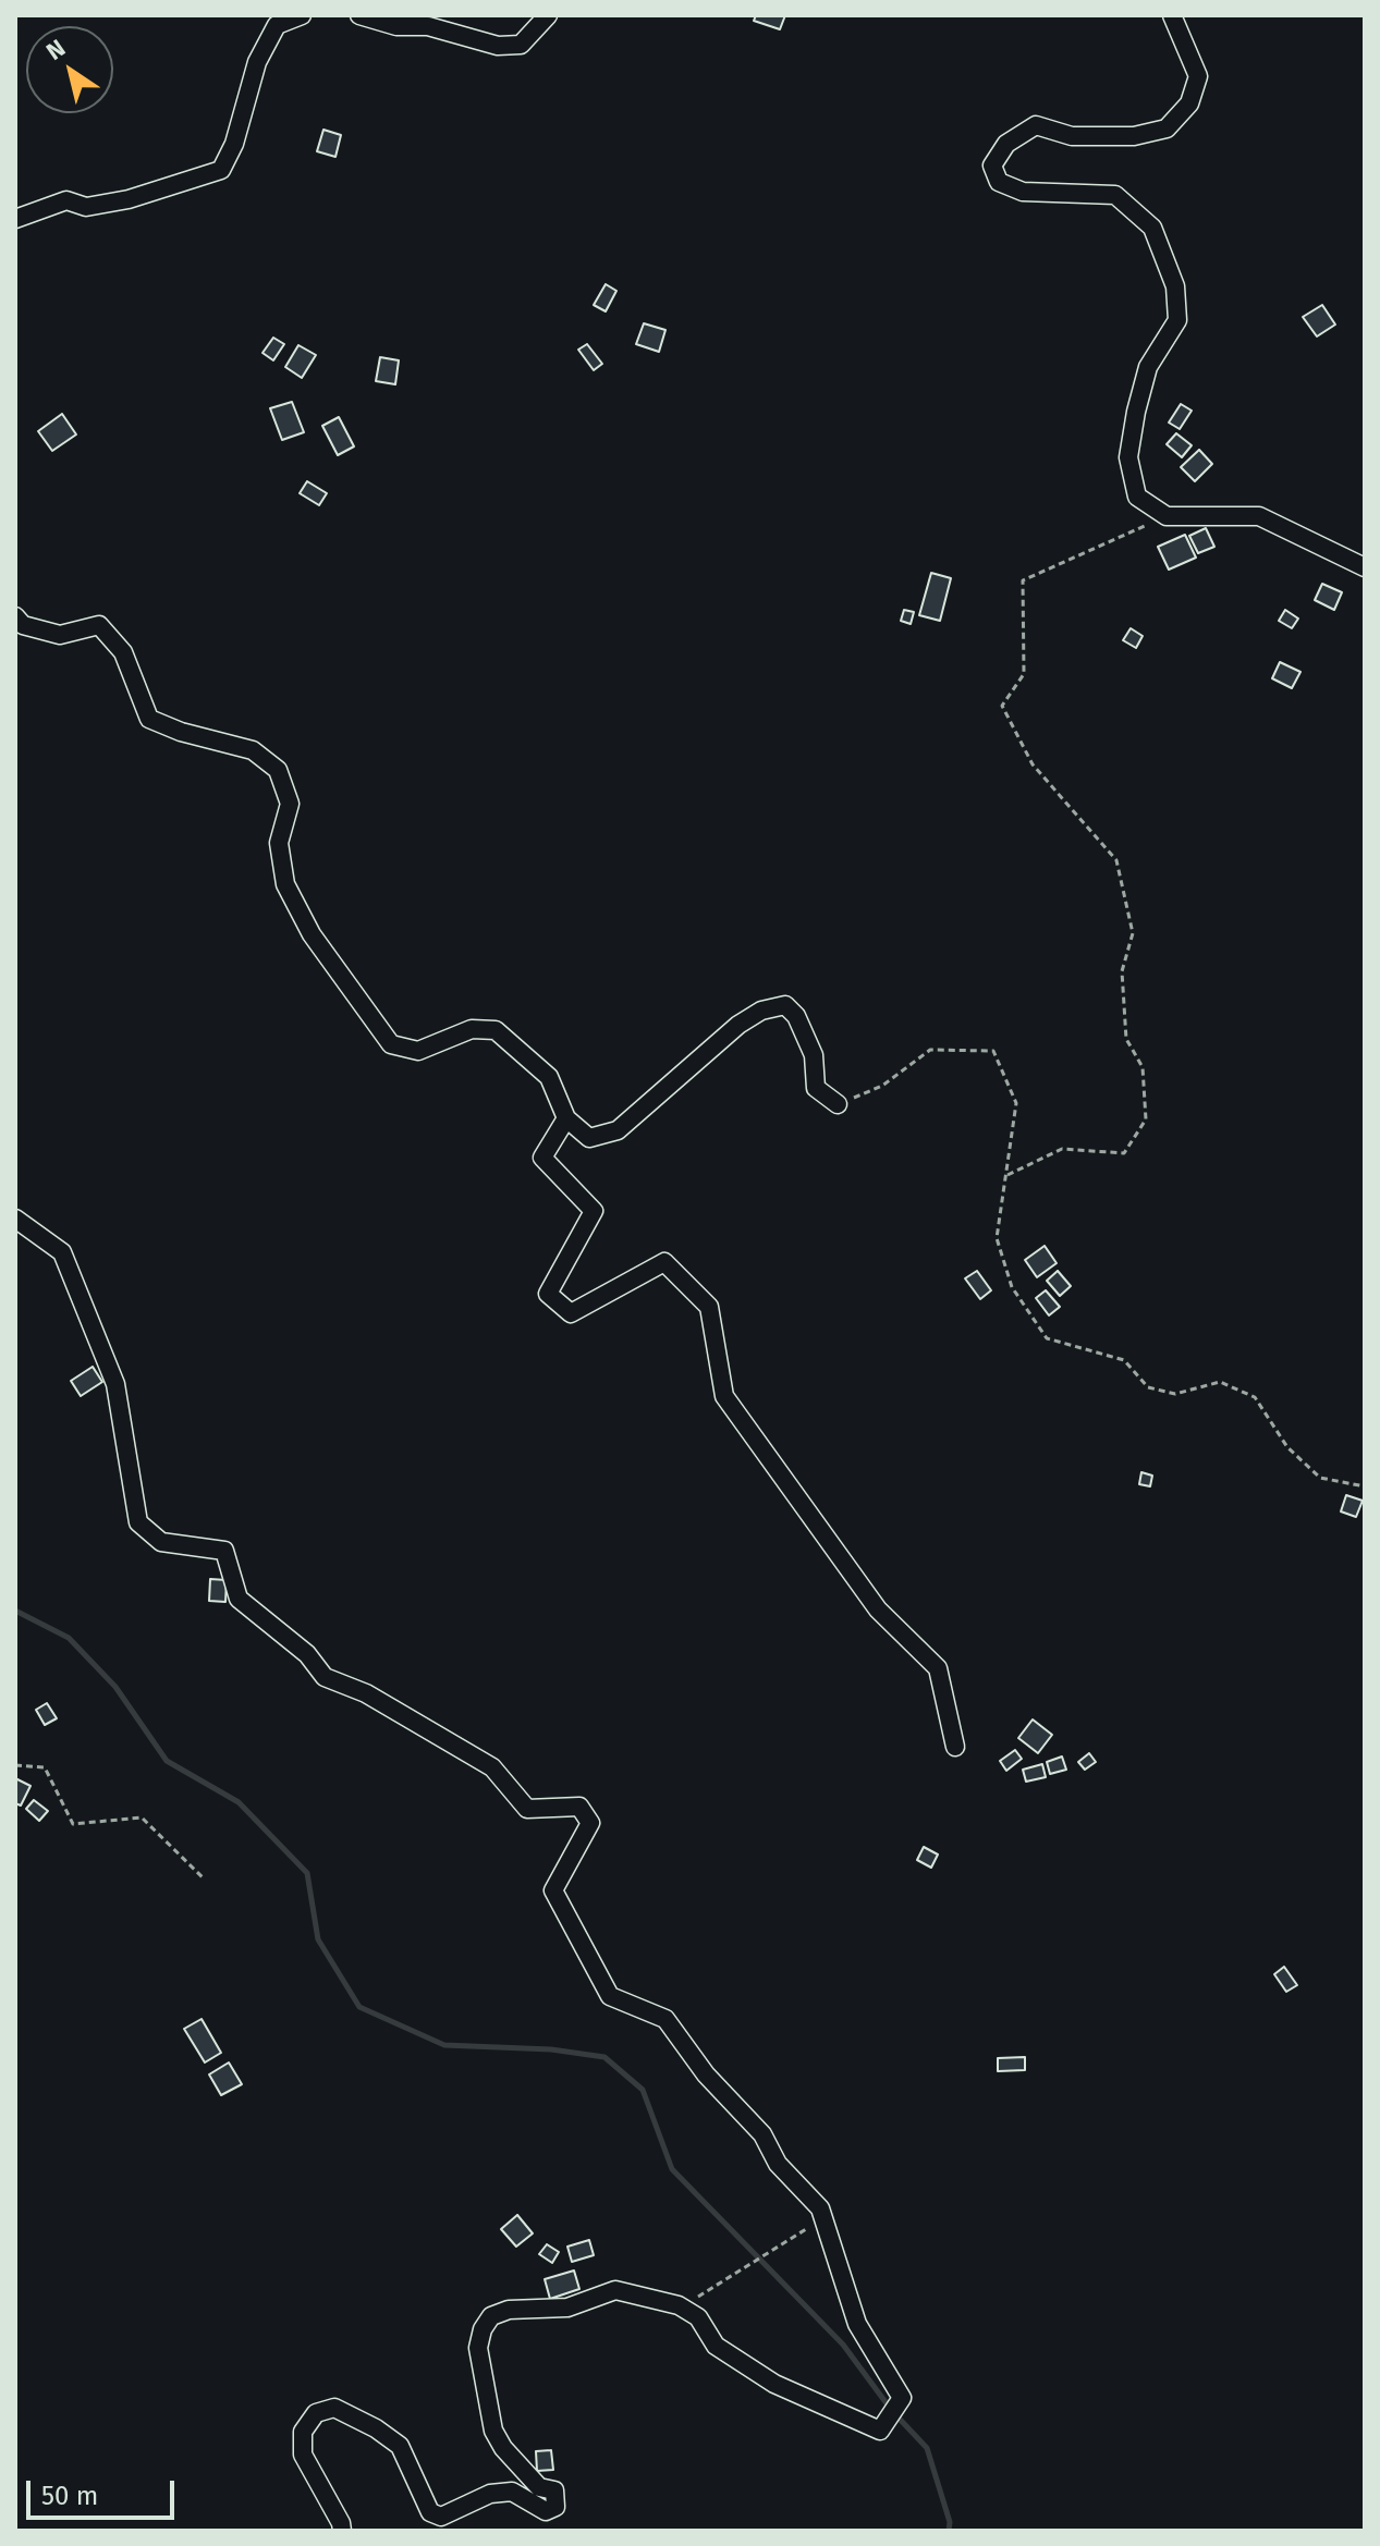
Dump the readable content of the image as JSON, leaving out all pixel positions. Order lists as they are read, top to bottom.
{
  "scale_bar": "50 m",
  "north": "top left"
}
